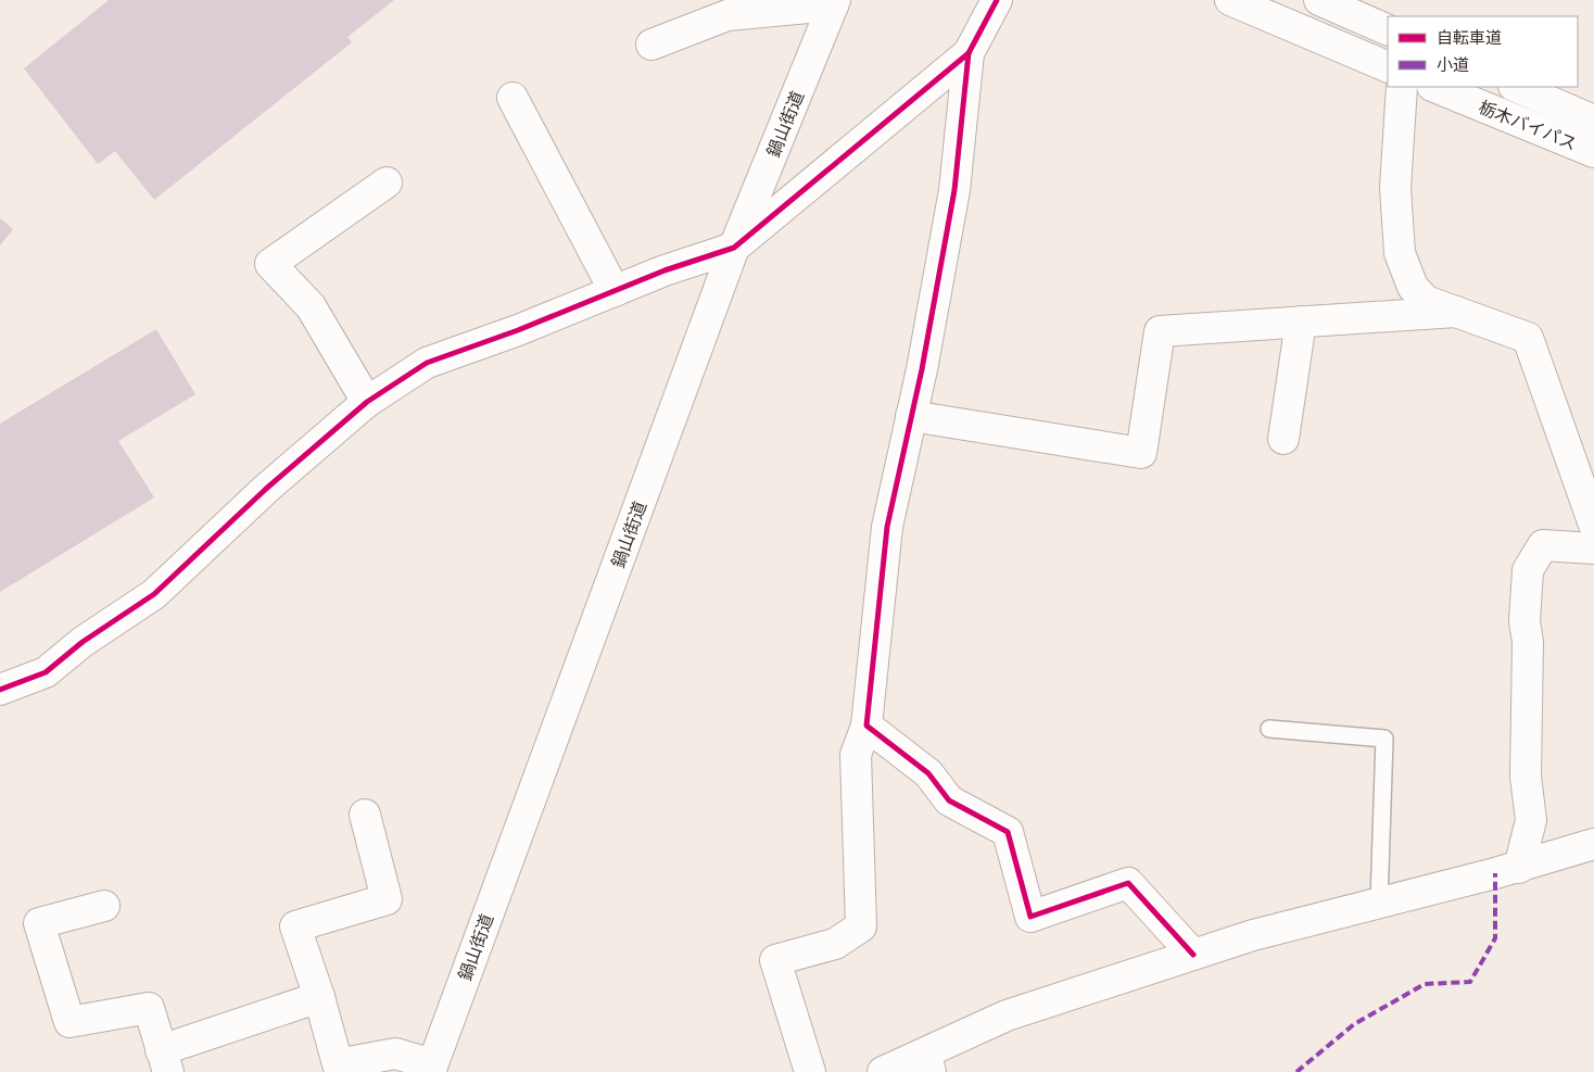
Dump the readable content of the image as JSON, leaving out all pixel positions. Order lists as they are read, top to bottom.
{
  "streets": {
    "street": ["鍋山街道", "栃木バイパス"]
  },
  "legend": ["自転車道", "小道"]
}
